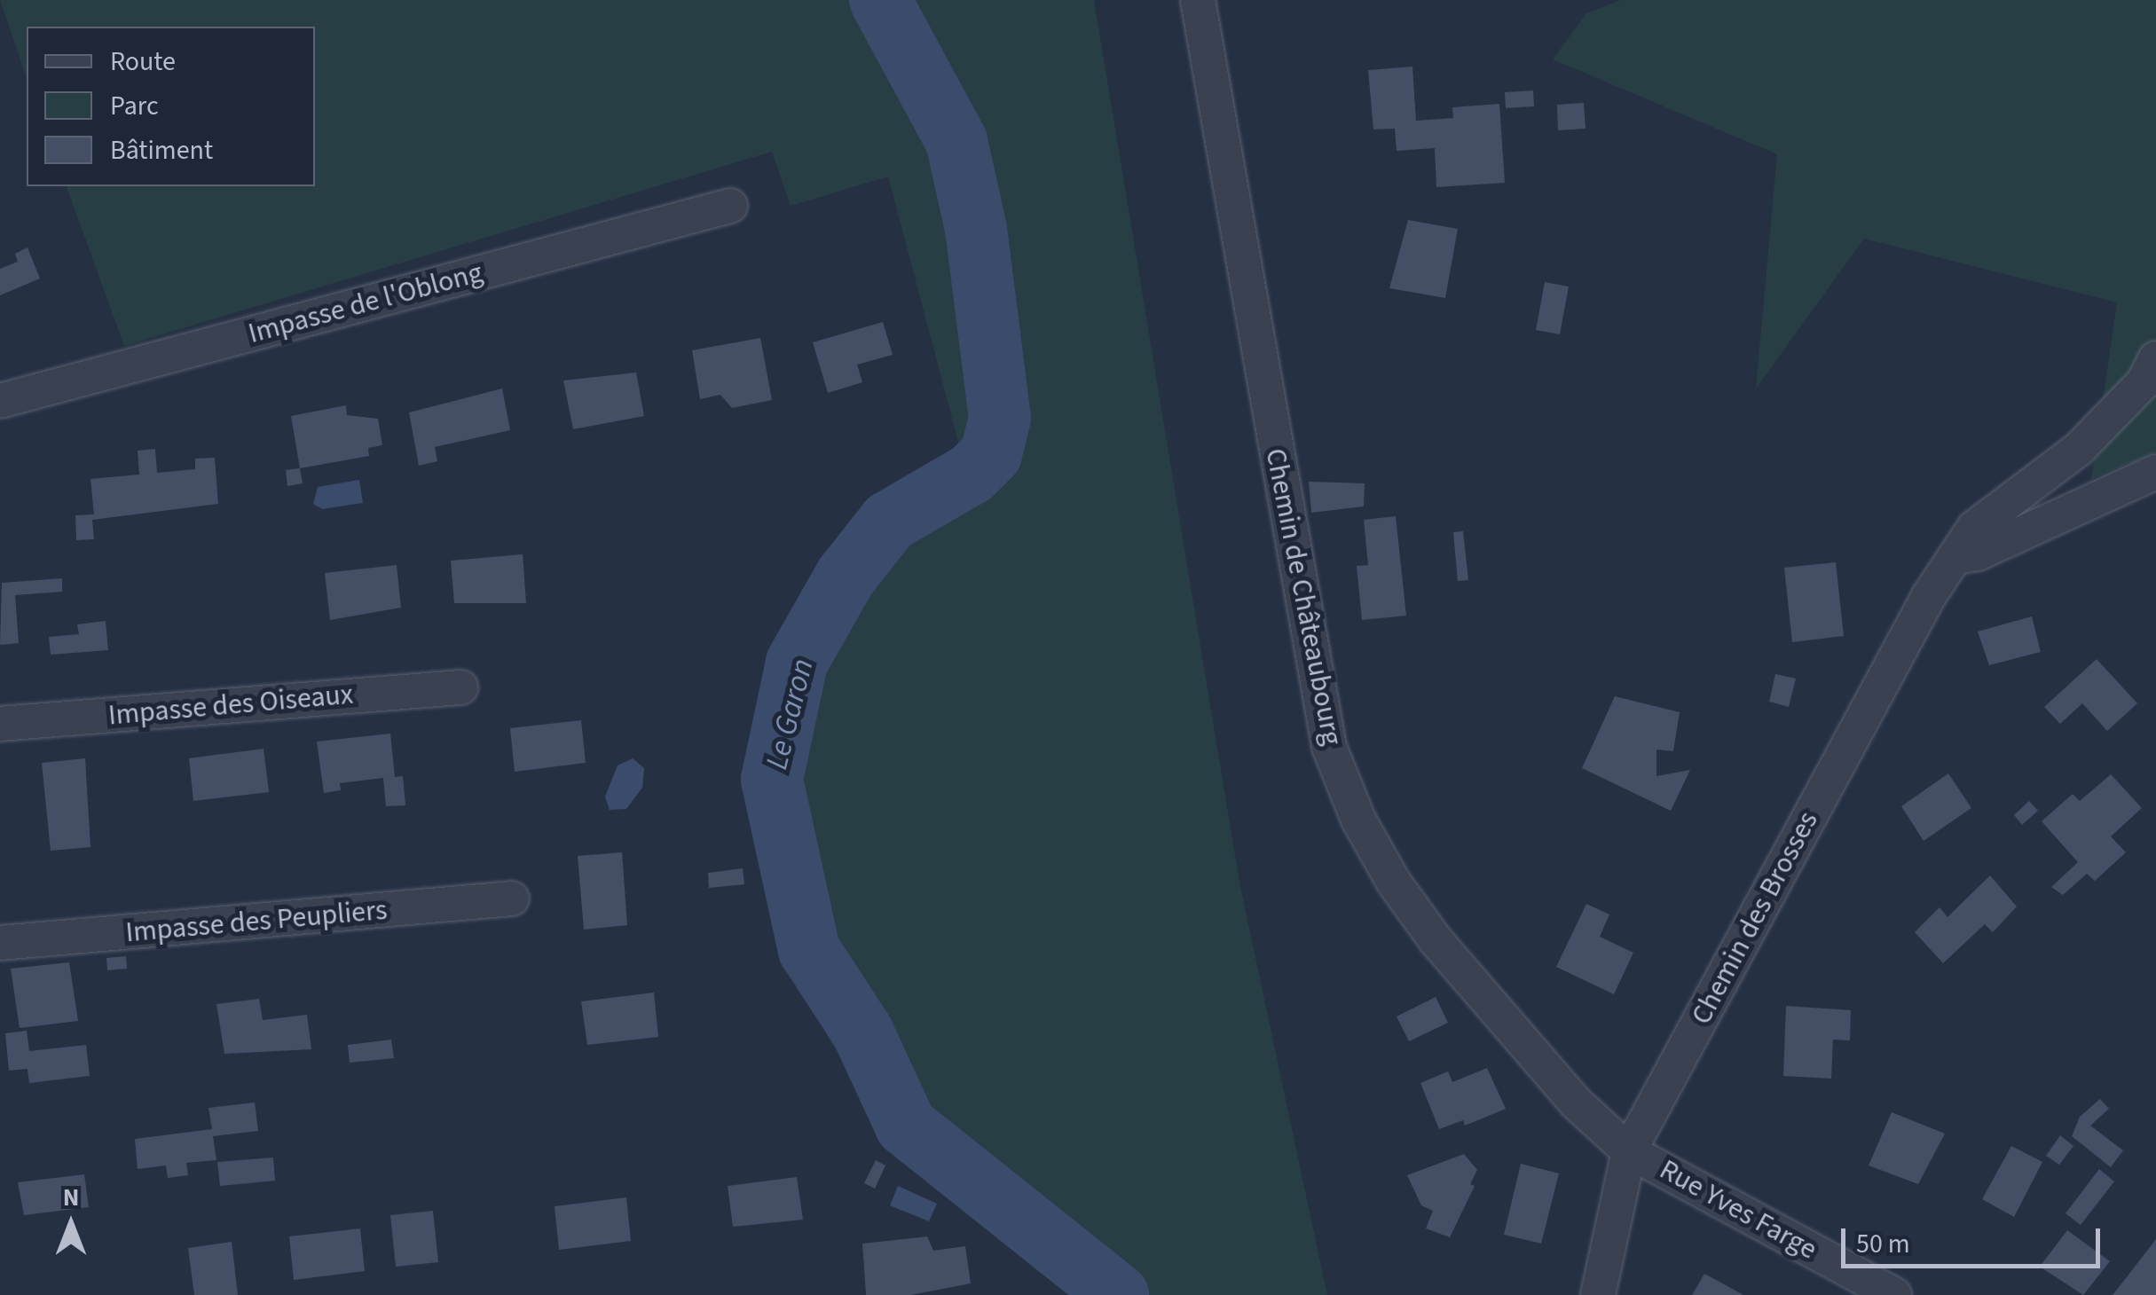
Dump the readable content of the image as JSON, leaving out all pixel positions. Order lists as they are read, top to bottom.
{
  "streets": {
    "street": [
      "Impasse de l'Oblong",
      "Chemin de Châteaubourg",
      "Impasse des Oiseaux",
      "Chemin des Brosses",
      "Impasse des Peupliers",
      "Rue Yves Farge"
    ]
  },
  "crossings": [
    ["Chemin de Châteaubourg", "Chemin des Brosses"],
    ["Chemin de Châteaubourg", "Rue Yves Farge"],
    ["Chemin des Brosses", "Rue Yves Farge"]
  ],
  "water": ["Le Garon"],
  "legend": ["Route", "Parc", "Bâtiment"],
  "scale_bar": "50 m",
  "north": "top"
}
